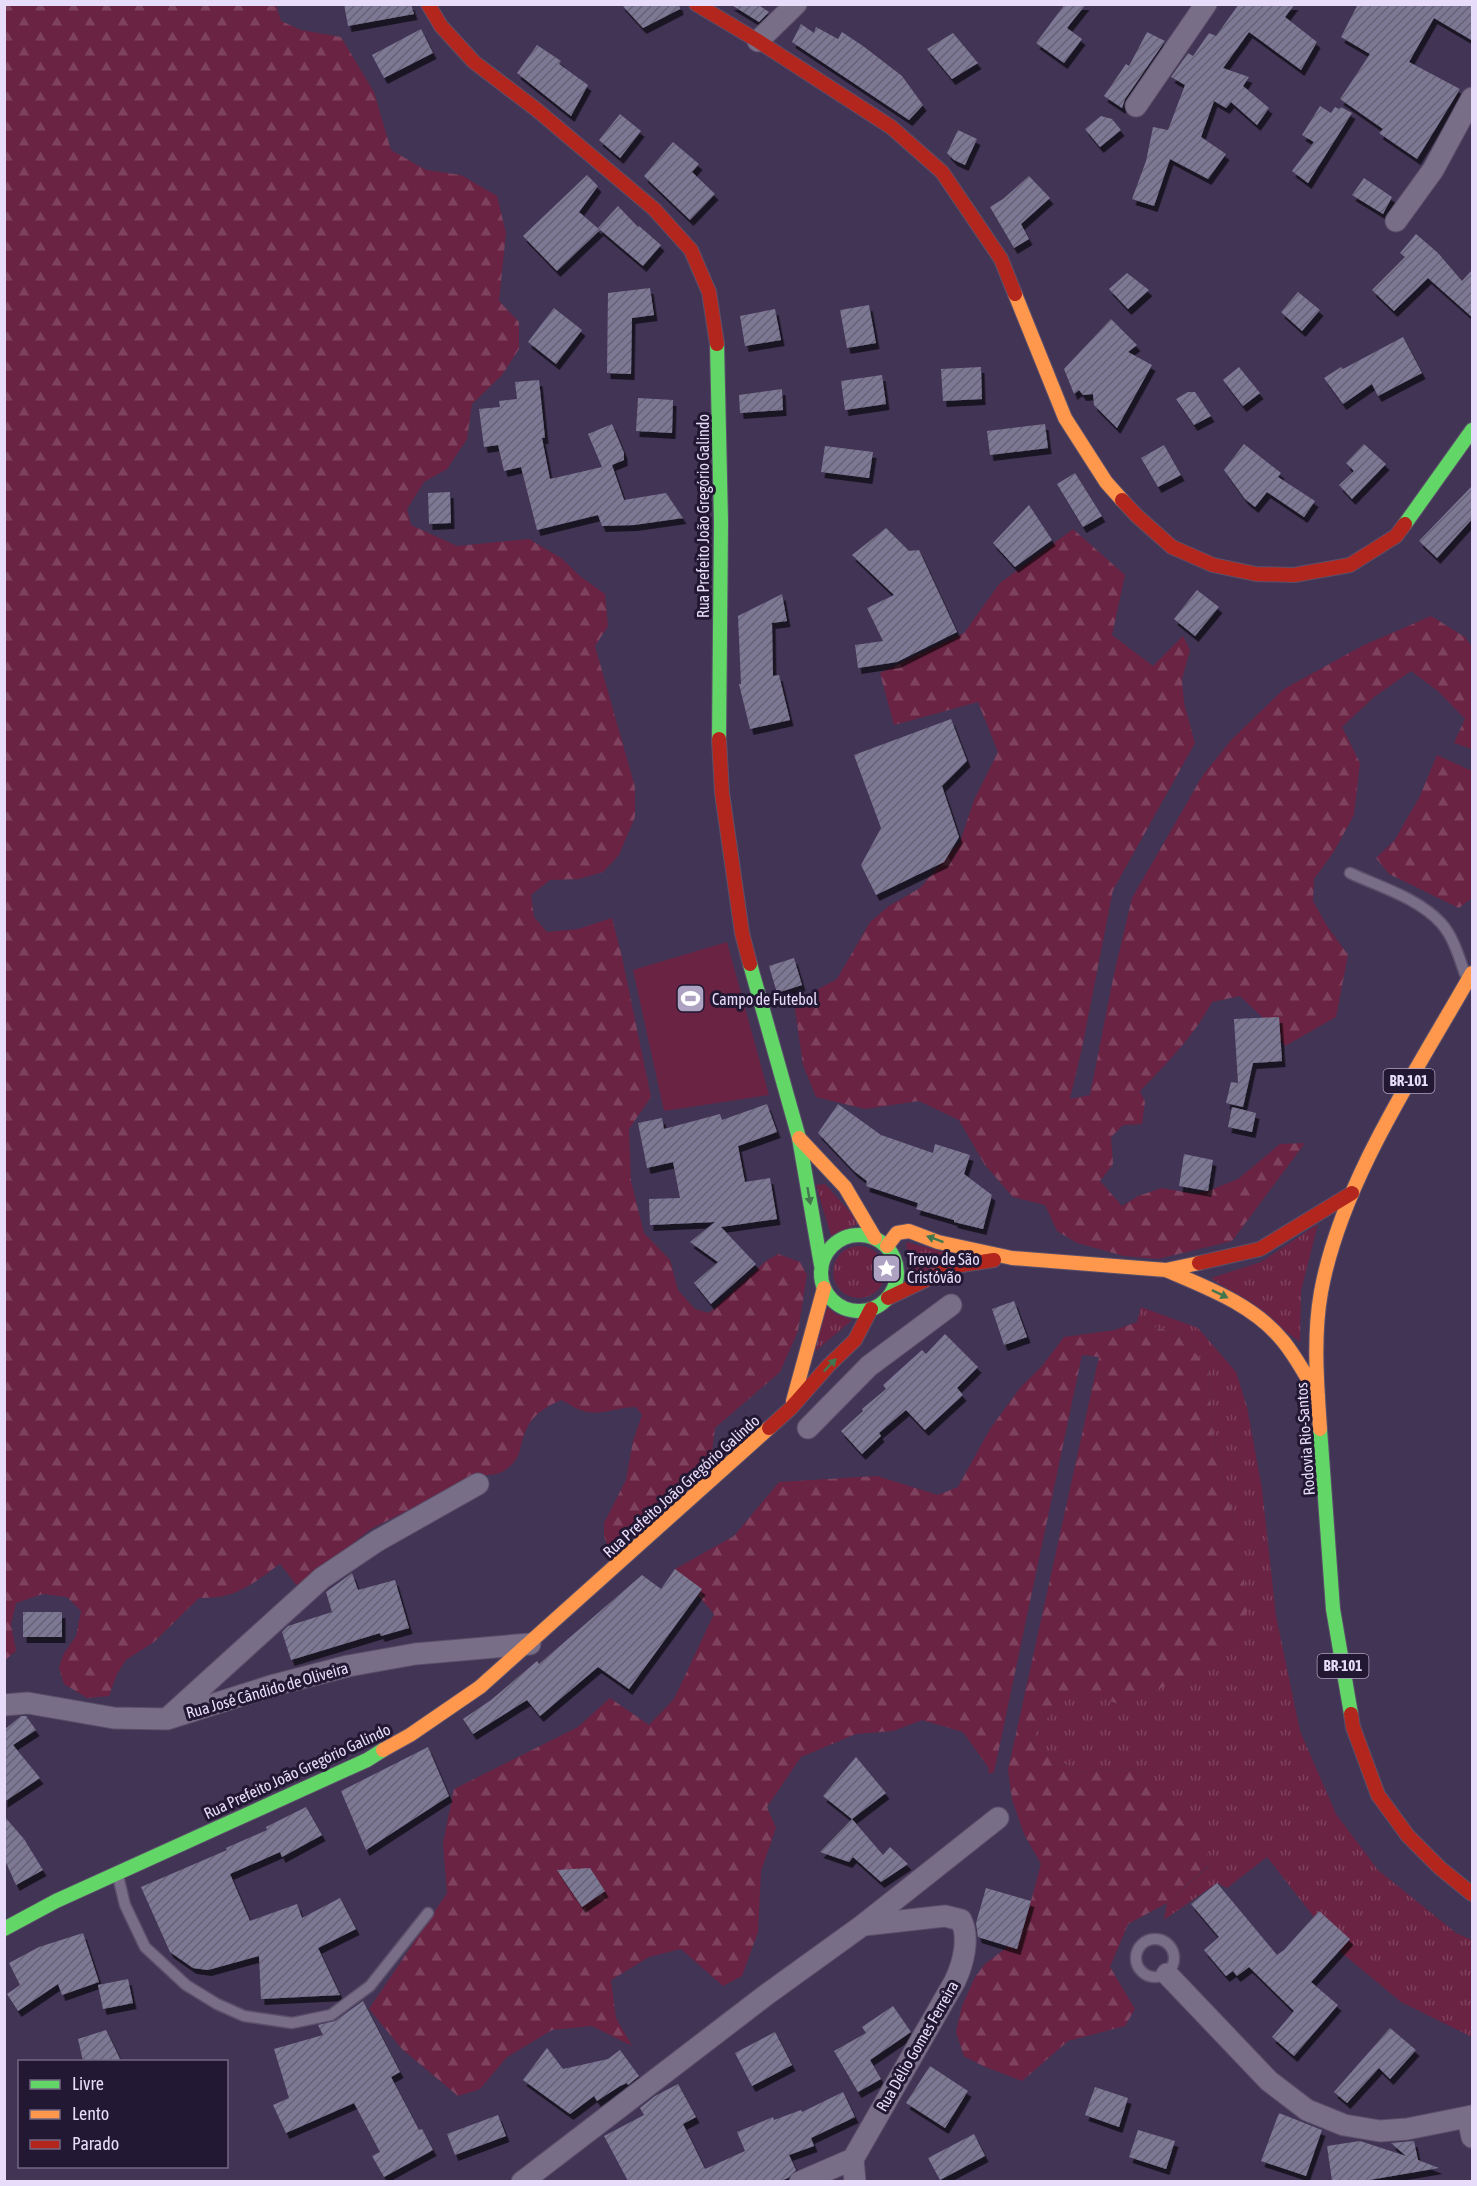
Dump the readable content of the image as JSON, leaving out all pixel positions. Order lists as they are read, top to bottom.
{
  "streets": {
    "main road": ["Rua Prefeito João Gregório Galindo", "BR-101", "Rodovia Rio-Santos"],
    "street": ["Rua José Cândido de Oliveira", "Rua Délio Gomes Ferreira"]
  },
  "crossings": [
    ["Rua Prefeito João Gregório Galindo", "Rua José Cândido de Oliveira"]
  ],
  "places": {
    "sports": ["Campo de Futebol"],
    "place": ["Trevo de São Cristóvão"]
  },
  "legend": ["Livre", "Lento", "Parado"]
}
